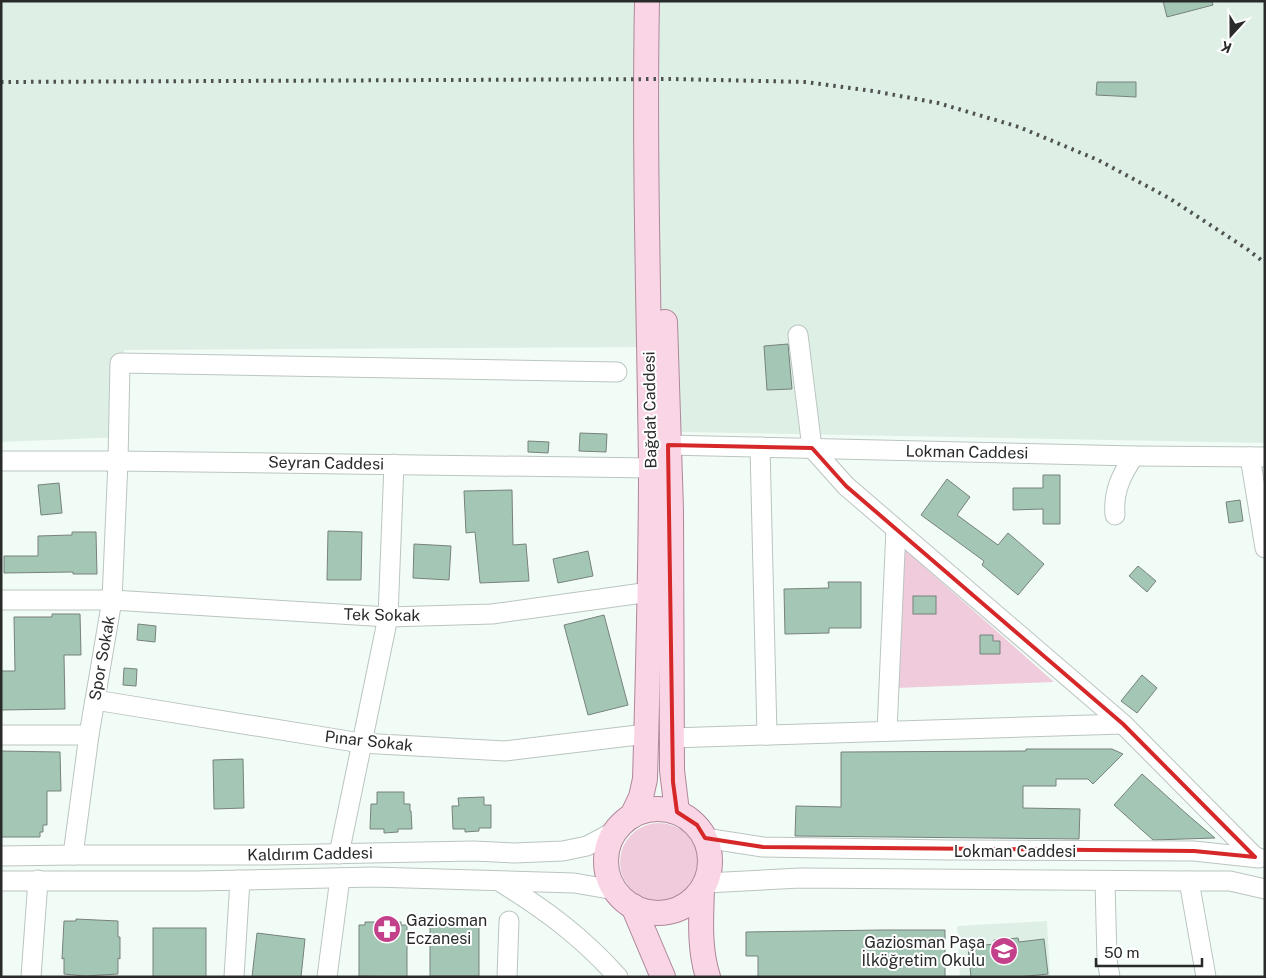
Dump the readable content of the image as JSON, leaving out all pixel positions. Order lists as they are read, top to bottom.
{
  "streets": {
    "main road": ["Bağdat Caddesi"],
    "street": [
      "Lokman Caddesi",
      "Seyran Caddesi",
      "Tek Sokak",
      "Spor Sokak",
      "Pınar Sokak",
      "Kaldırım Caddesi"
    ]
  },
  "crossings": [
    ["Bağdat Caddesi", "Lokman Caddesi"],
    ["Bağdat Caddesi", "Seyran Caddesi"],
    ["Bağdat Caddesi", "Tek Sokak"],
    ["Bağdat Caddesi", "Pınar Sokak"],
    ["Bağdat Caddesi", "Kaldırım Caddesi"],
    ["Lokman Caddesi", "Kaldırım Caddesi"],
    ["Seyran Caddesi", "Spor Sokak"],
    ["Tek Sokak", "Spor Sokak"],
    ["Spor Sokak", "Pınar Sokak"],
    ["Spor Sokak", "Kaldırım Caddesi"]
  ],
  "places": {
    "pharmacy": ["Gaziosman Eczanesi"],
    "school or university": ["Gaziosman Paşa İlköğretim Okulu"]
  },
  "scale_bar": "50 m",
  "north": "bottom"
}
